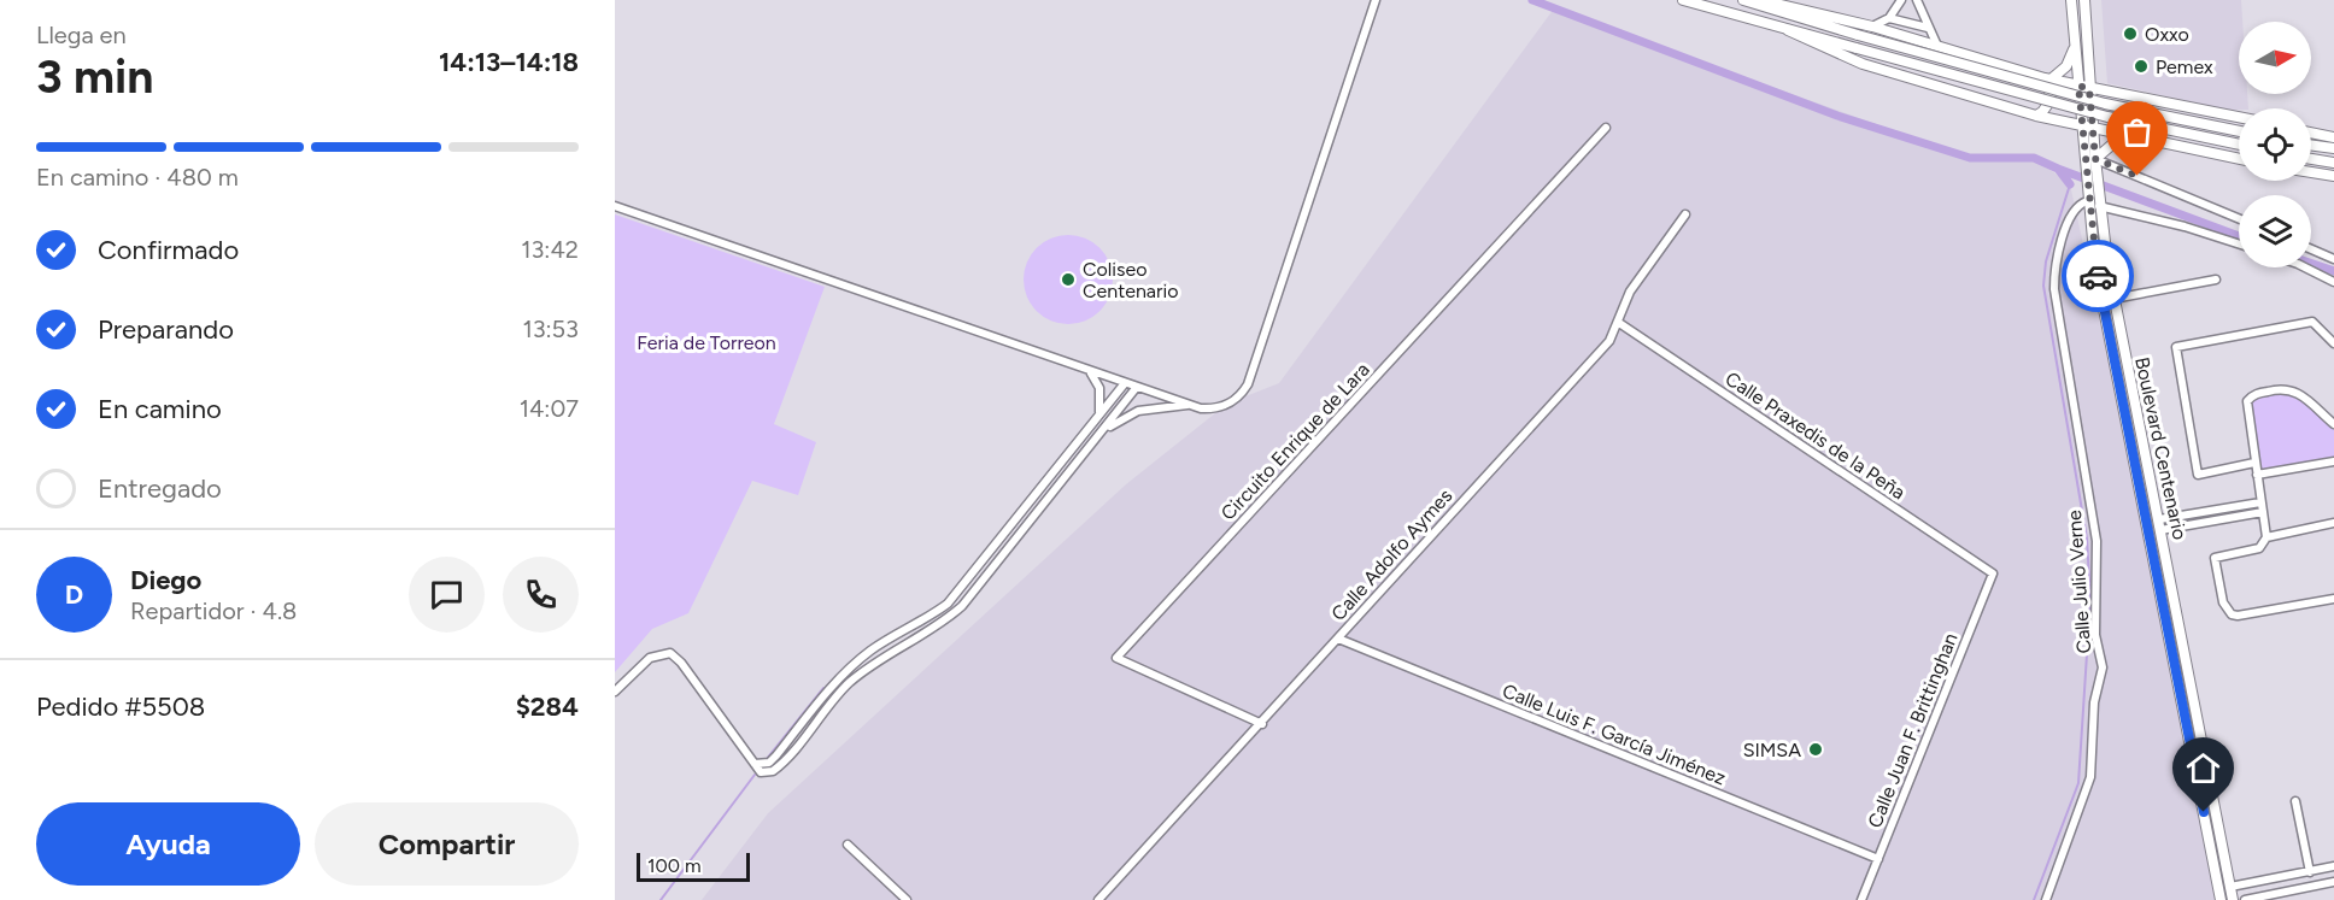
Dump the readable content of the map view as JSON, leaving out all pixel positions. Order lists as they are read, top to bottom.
{
  "streets": {
    "main road": ["Boulevard Centenario"],
    "street": [
      "Calle Praxedis de la Peña",
      "Circuito Enrique de Lara",
      "Calle Adolfo Aymes",
      "Calle Julio Verne",
      "Calle Juan F. Brittinghan",
      "Calle Luis F. García Jiménez"
    ]
  },
  "crossings": [
    ["Calle Praxedis de la Peña", "Calle Adolfo Aymes"],
    ["Calle Praxedis de la Peña", "Calle Juan F. Brittinghan"],
    ["Circuito Enrique de Lara", "Calle Adolfo Aymes"],
    ["Boulevard Centenario", "Calle Julio Verne"],
    ["Calle Adolfo Aymes", "Calle Luis F. García Jiménez"],
    ["Calle Juan F. Brittinghan", "Calle Luis F. García Jiménez"]
  ],
  "parks": ["Feria de Torreon"],
  "places": [
    "Oxxo",
    "Pemex",
    "Coliseo Centenario",
    "SIMSA"
  ],
  "scale_bar": "100 m",
  "north": "right",
  "page": {
    "heading": ["3 min", "Llega en", "14:13–14:18"],
    "panel": [
      "Diego",
      "Repartidor · 4.8",
      "Pedido #5508",
      "$284"
    ],
    "bar": "En camino · 480 m",
    "list": [
      ["Confirmado", "13:42"],
      ["Preparando", "13:53"],
      ["En camino", "14:07"],
      "Entregado"
    ],
    "round": "D",
    "buttons": ["Ayuda", "Compartir"],
    "scale": "100 m"
  }
}
